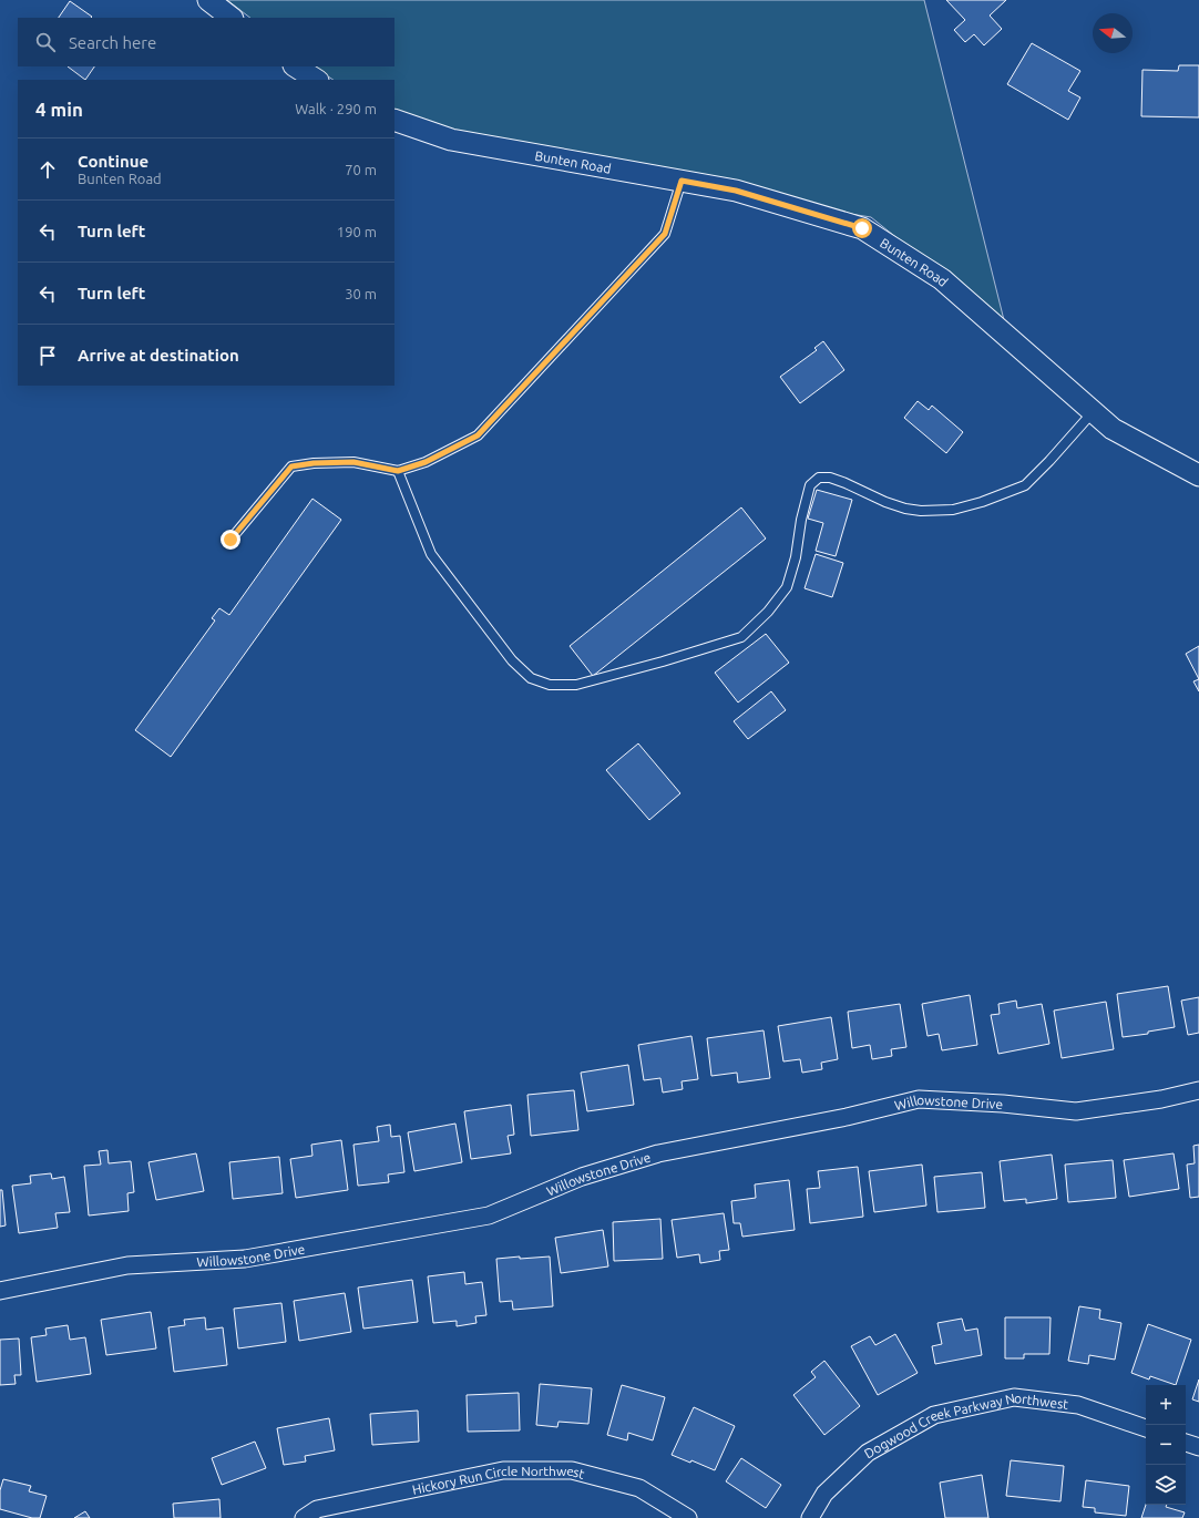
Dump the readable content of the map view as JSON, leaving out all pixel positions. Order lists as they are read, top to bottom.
{
  "streets": {
    "street": [
      "Bunten Road",
      "Willowstone Drive",
      "Dogwood Creek Parkway Northwest",
      "Hickory Run Circle Northwest"
    ]
  },
  "north": "left",
  "page": {
    "search": "Search here",
    "heading": ["4 min", "Walk · 290 m"],
    "list": [
      ["Continue", "Bunten Road", "70 m"],
      ["Turn left", "190 m"],
      ["Turn left", "30 m"],
      "Arrive at destination"
    ],
    "map_buttons": ["+", "−"]
  }
}
